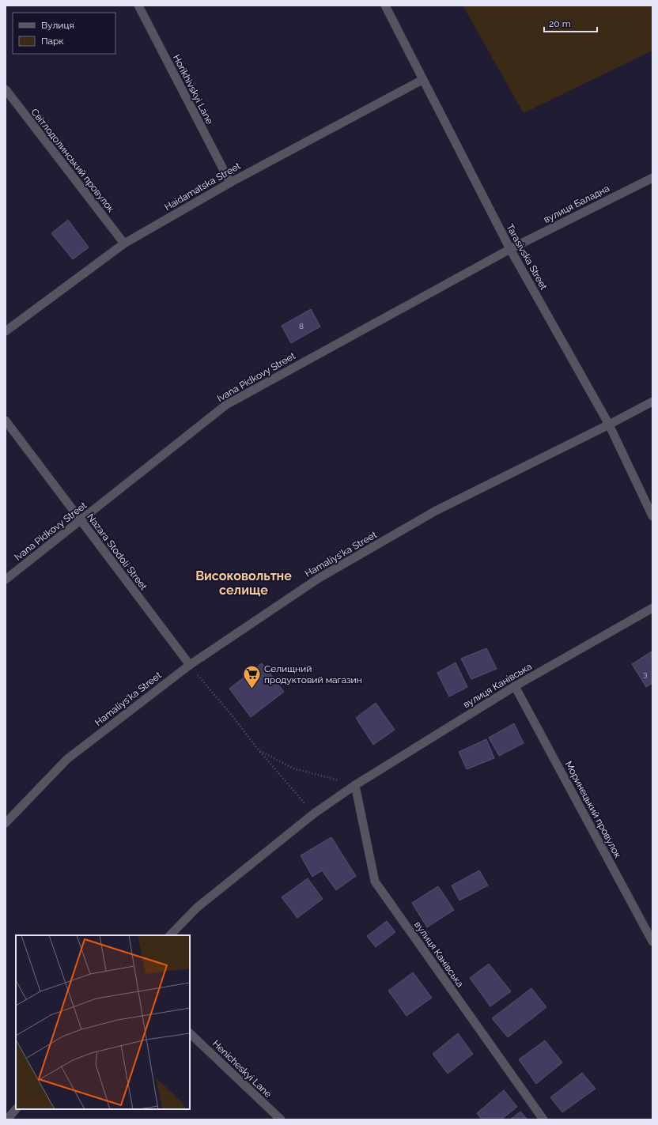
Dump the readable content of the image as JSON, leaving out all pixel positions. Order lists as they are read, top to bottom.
{
  "streets": {
    "street": [
      "Horikhivskyi Lane",
      "Світлодолинський провулок",
      "Haidamatska Street",
      "вулиця Баладна",
      "Tarasivska Street",
      "Ivana Pidkovy Street",
      "Nazara Stodoli Street",
      "Hamaliysʹka Street",
      "вулиця Канівська",
      "Моринецький провулок",
      "Henicheskyi Lane"
    ]
  },
  "crossings": [
    ["Horikhivskyi Lane", "Haidamatska Street"],
    ["Світлодолинський провулок", "Haidamatska Street"],
    ["Haidamatska Street", "Tarasivska Street"],
    ["вулиця Баладна", "Tarasivska Street"],
    ["вулиця Баладна", "Ivana Pidkovy Street"],
    ["Tarasivska Street", "Ivana Pidkovy Street"],
    ["Tarasivska Street", "Hamaliysʹka Street"],
    ["Ivana Pidkovy Street", "Nazara Stodoli Street"],
    ["Nazara Stodoli Street", "Hamaliysʹka Street"],
    ["вулиця Канівська", "Моринецький провулок"]
  ],
  "districts": ["Високовольтне селище"],
  "places": {
    "supermarket": ["Селищний продуктовий магазин"]
  },
  "house_numbers": ["8", "3"],
  "legend": ["Вулиця", "Парк"],
  "scale_bar": "20 m"
}
